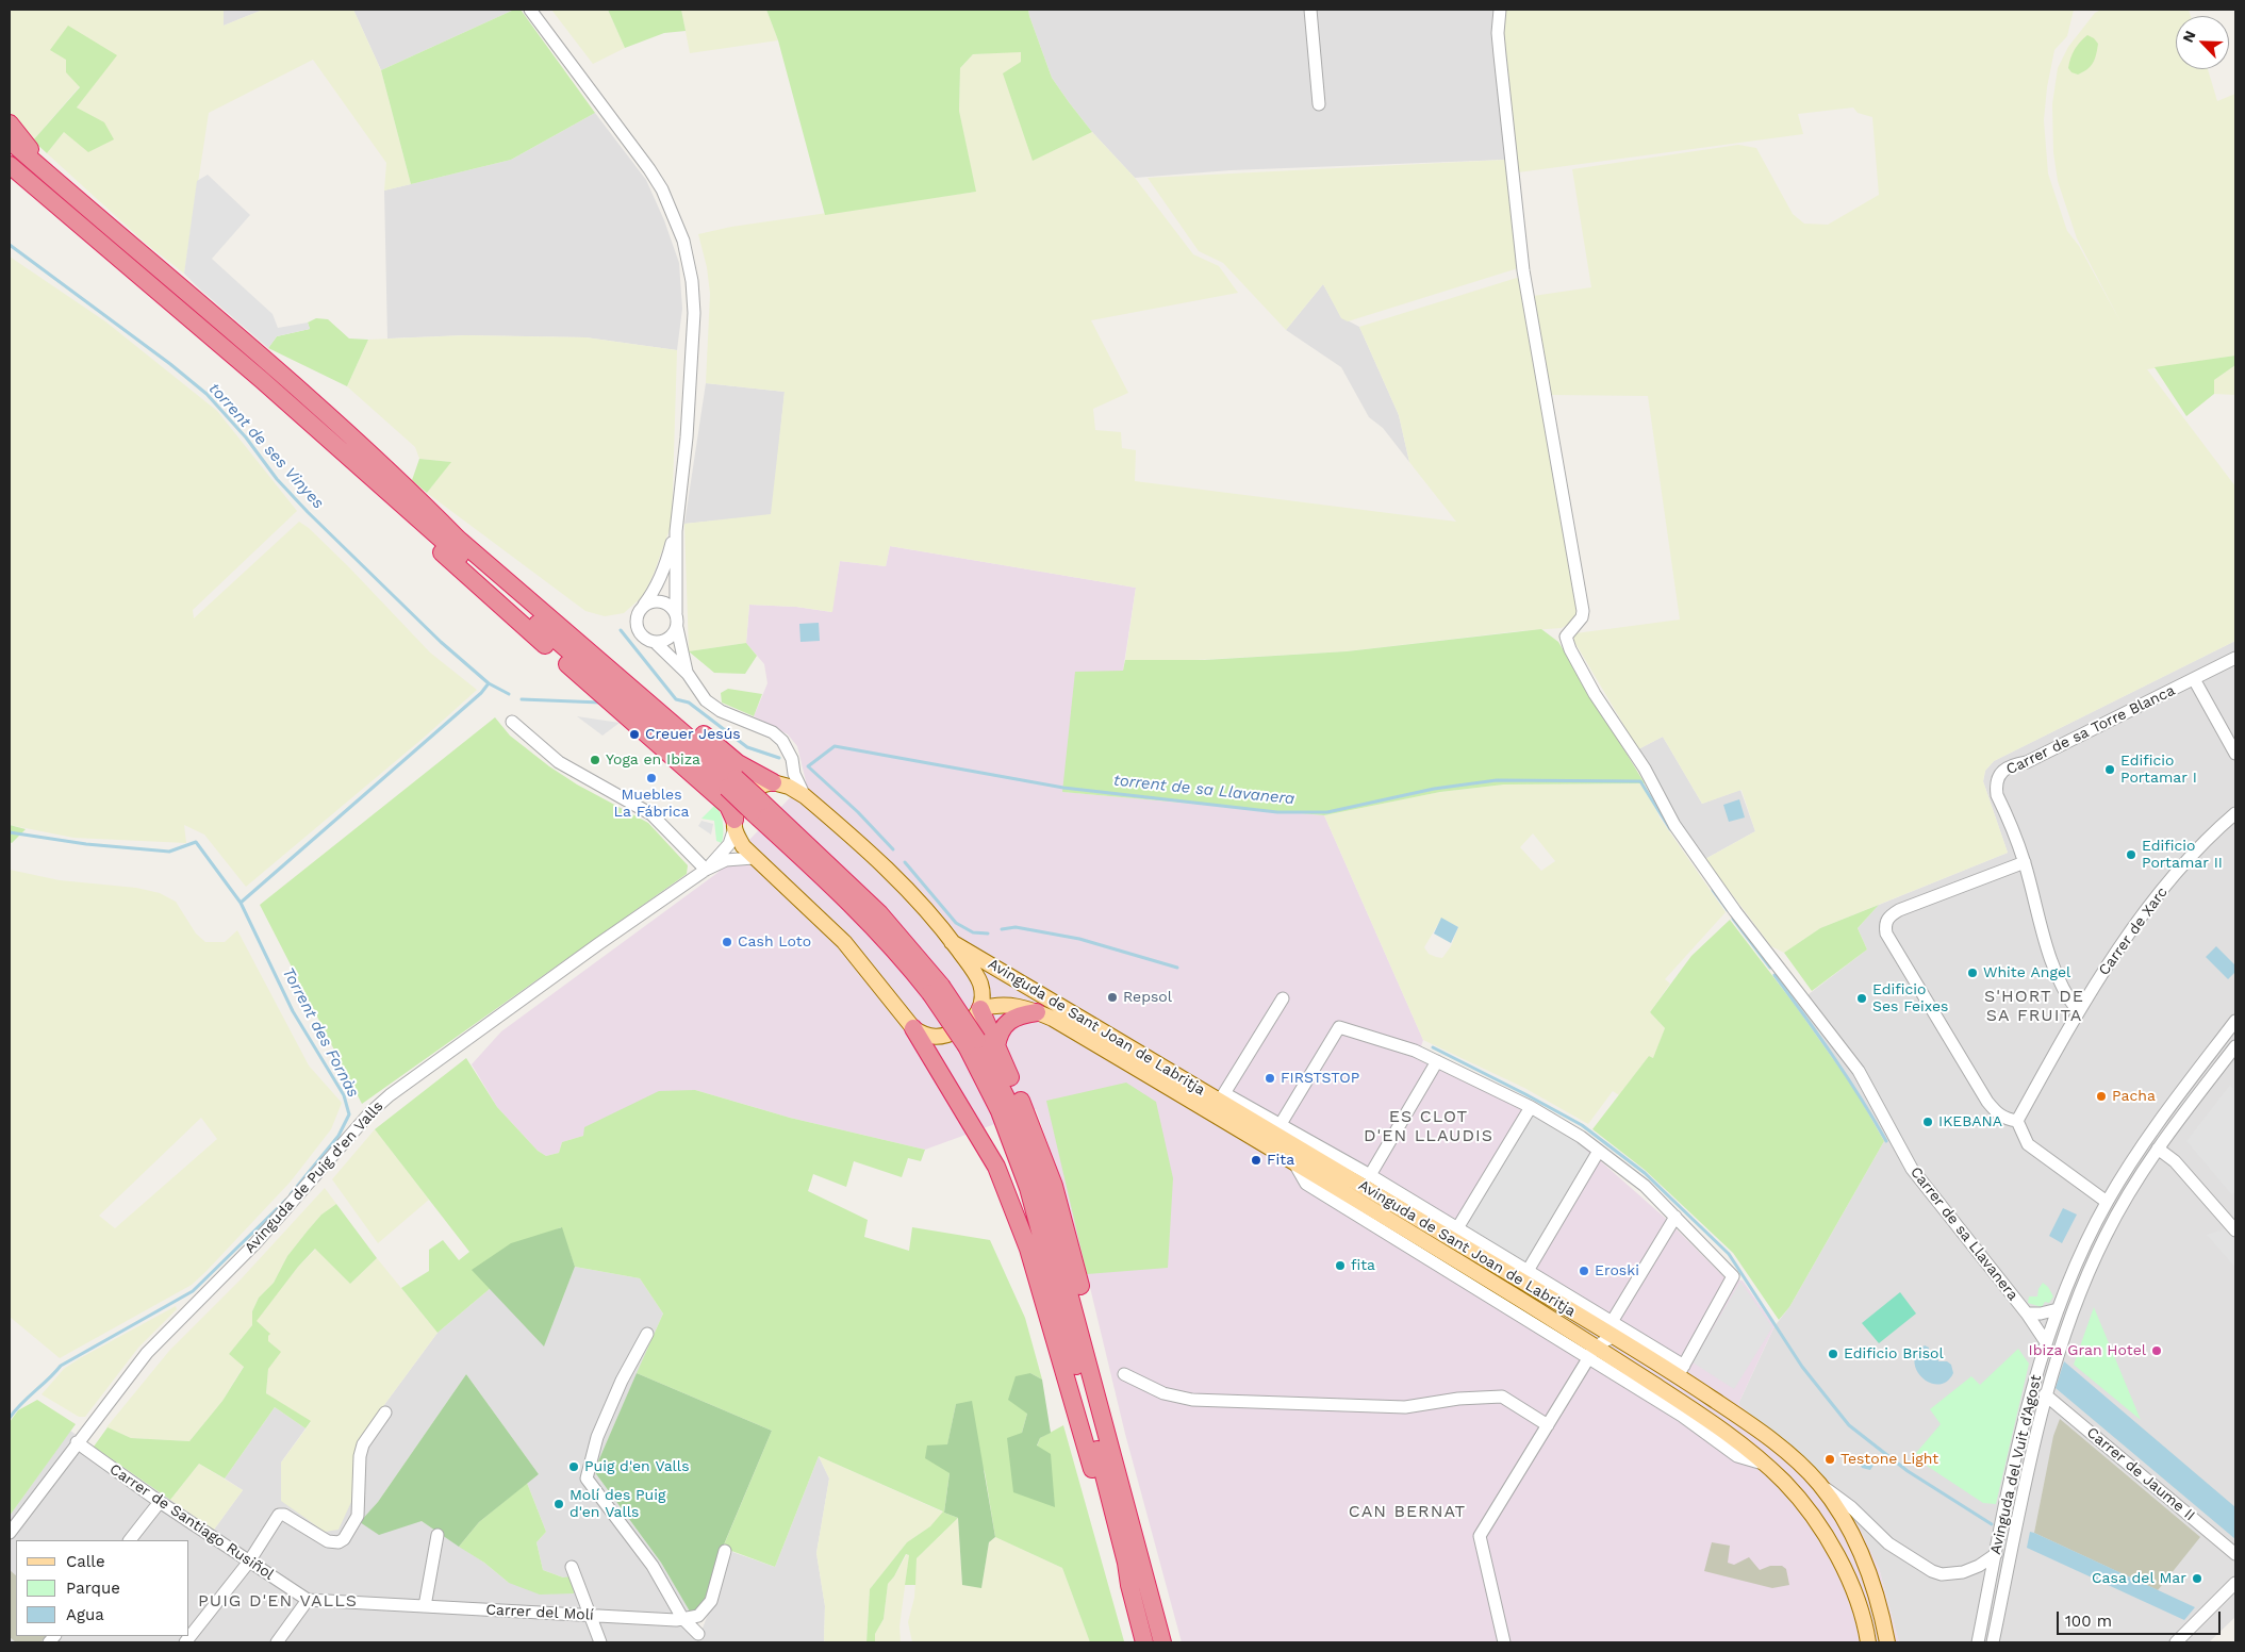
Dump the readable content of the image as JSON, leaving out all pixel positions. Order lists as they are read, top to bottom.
{
  "streets": {
    "main road": ["Avinguda de Sant Joan de Labritja"],
    "street": [
      "Carrer de sa Torre Blanca",
      "Carrer de Xarc",
      "Avinguda de Puig d'en Valls",
      "Carrer de sa Llavanera",
      "Avinguda del Vuit d'Agost",
      "Carrer de Jaume II",
      "Carrer de Santiago Rusiñol",
      "Carrer del Molí"
    ]
  },
  "crossings": [
    ["Carrer de sa Torre Blanca", "Carrer de Xarc"],
    ["Avinguda de Puig d'en Valls", "Carrer de Santiago Rusiñol"],
    ["Carrer de sa Llavanera", "Avinguda del Vuit d'Agost"],
    ["Avinguda del Vuit d'Agost", "Carrer de Jaume II"],
    ["Carrer de Santiago Rusiñol", "Carrer del Molí"]
  ],
  "districts": [
    "S'HORT DE SA FRUITA",
    "ES CLOT D'EN LLAUDIS",
    "CAN BERNAT",
    "PUIG D'EN VALLS"
  ],
  "water": ["torrent de ses Vinyes", "torrent de sa Llavanera", "Torrent des Fornàs"],
  "places": [
    "Creuer Jesús",
    "Yoga en Ibiza",
    "Edificio Portamar I",
    "Muebles La Fábrica",
    "Edificio Portamar II",
    "Cash Loto",
    "White Angel",
    "Repsol",
    "Edificio Ses Feixes",
    "FIRSTSTOP",
    "Pacha",
    "IKEBANA",
    "Fita",
    "fita",
    "Eroski",
    "Ibiza Gran Hotel",
    "Edificio Brisol",
    "Testone Light",
    "Puig d'en Valls",
    "Molí des Puig d'en Valls",
    "Casa del Mar"
  ],
  "legend": ["Calle", "Parque", "Agua"],
  "scale_bar": "100 m",
  "north": "top left"
}
